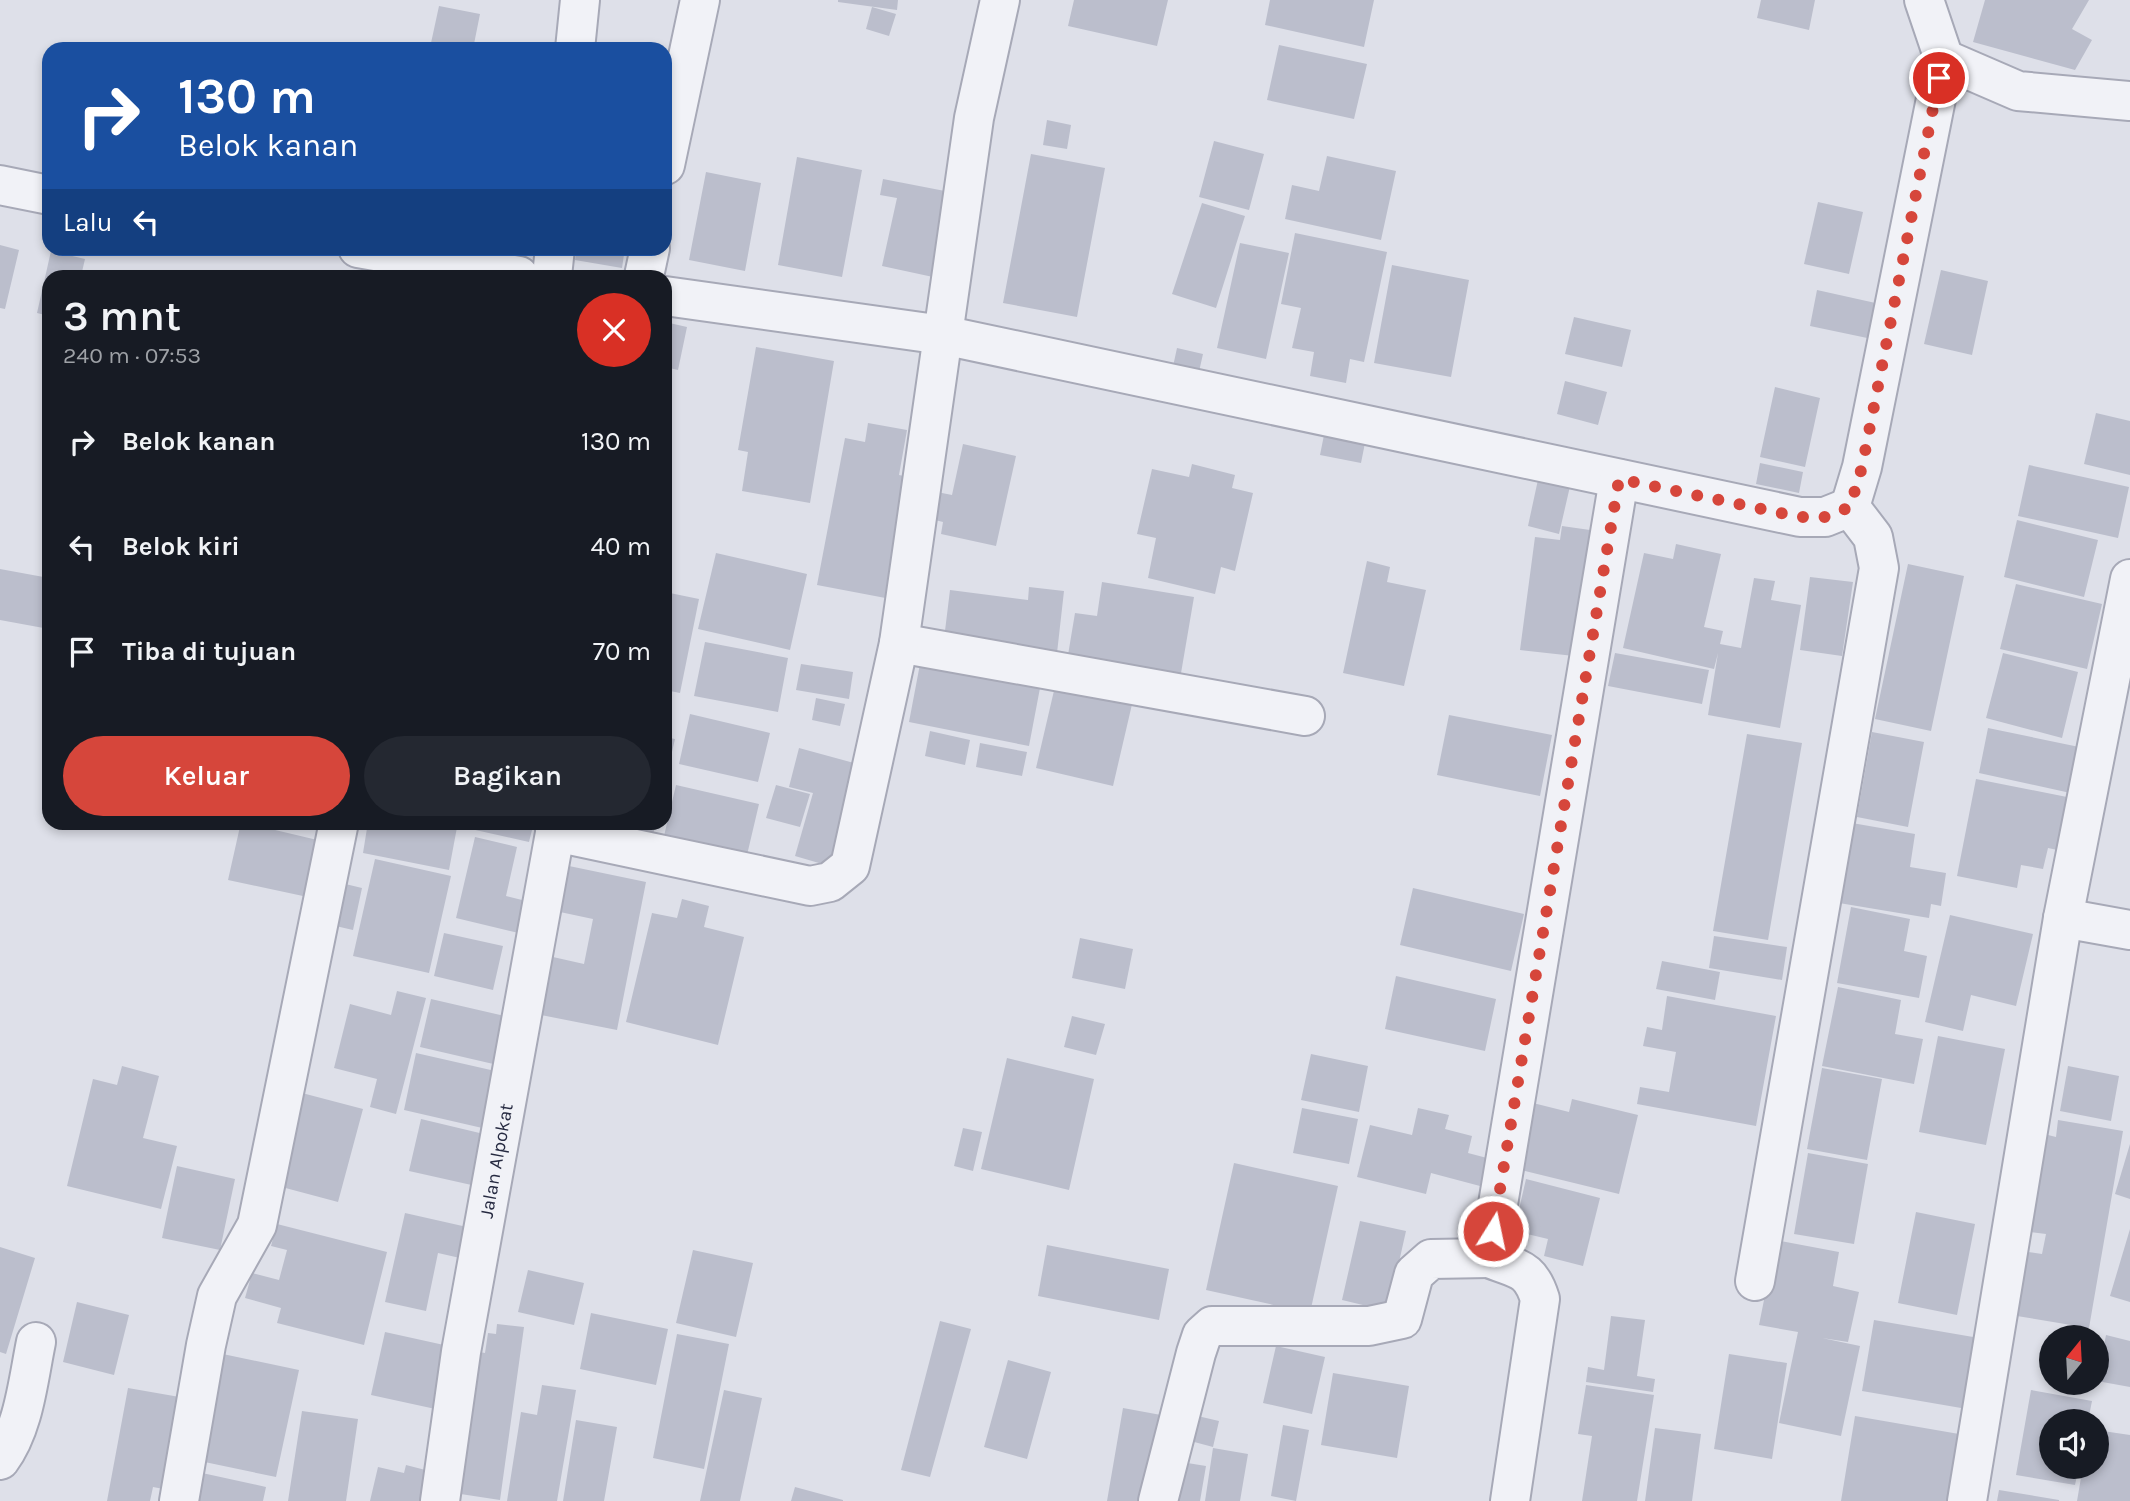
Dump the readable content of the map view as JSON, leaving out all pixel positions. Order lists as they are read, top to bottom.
{
  "streets": {
    "street": ["Jalan Alpokat"]
  },
  "north": "top",
  "page": {
    "turn": ["130 m", "Belok kanan"],
    "then": "Lalu",
    "heading": ["3 mnt", "240 m · 07:53"],
    "list": [
      {
        "name": "Belok kanan",
        "value": "130 m"
      },
      {
        "name": "Belok kiri",
        "value": "40 m"
      },
      {
        "name": "Tiba di tujuan",
        "value": "70 m"
      }
    ],
    "buttons": ["Keluar", "Bagikan"]
  }
}
